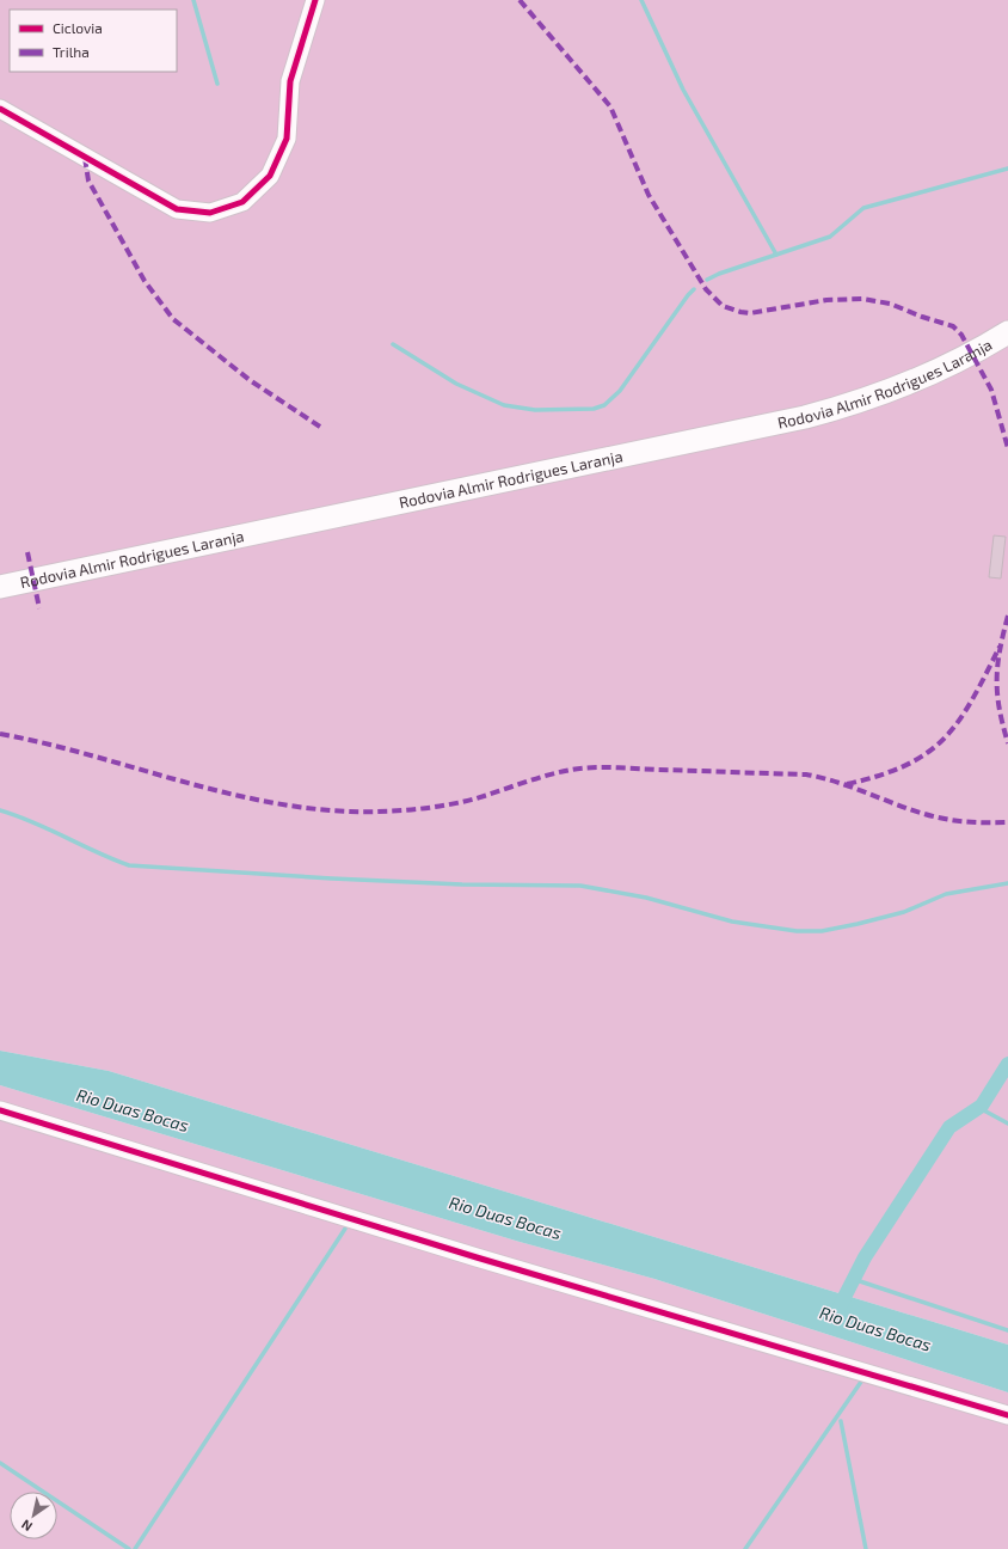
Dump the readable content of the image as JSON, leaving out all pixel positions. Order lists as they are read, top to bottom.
{
  "streets": {
    "main road": ["Rodovia Almir Rodrigues Laranja"]
  },
  "water": ["Rio Duas Bocas"],
  "legend": ["Ciclovia", "Trilha"],
  "north": "bottom left"
}
